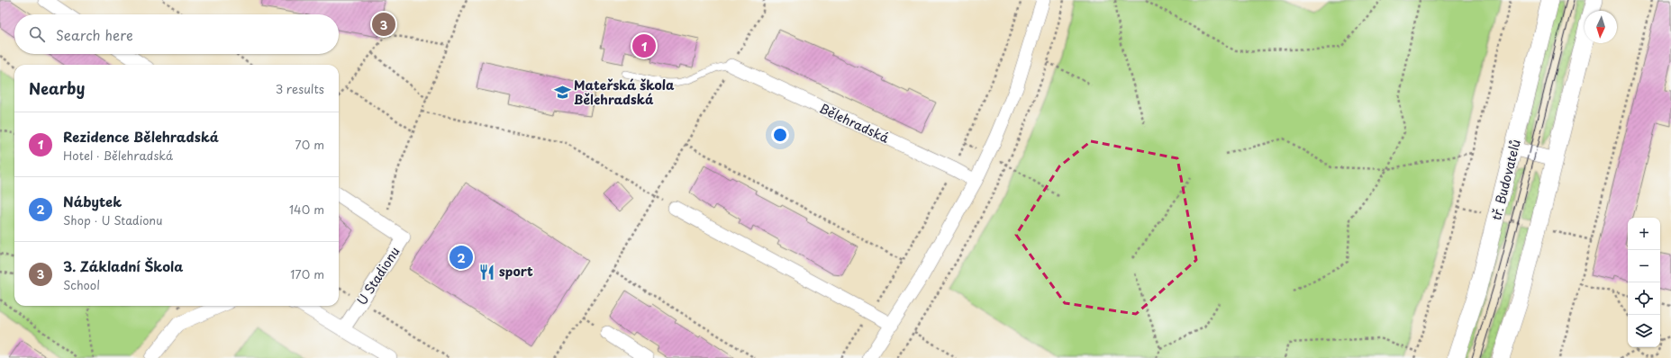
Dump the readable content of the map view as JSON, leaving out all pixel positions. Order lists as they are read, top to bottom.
{
  "streets": {
    "street": ["Bělehradská", "tř. Budovatelů", "U Stadionu"]
  },
  "places": {
    "school or university": ["Mateřská škola Bělehradská"],
    "restaurant": ["sport"]
  },
  "north": "bottom",
  "page": {
    "pins": ["3", "1", "2"],
    "search": "Search here",
    "heading": ["Nearby", "3 results"],
    "list": [
      {
        "mark": "1",
        "name": "Rezidence Bělehradská",
        "note": "Hotel · Bělehradská",
        "value": "70 m"
      },
      {
        "mark": "2",
        "name": "Nábytek",
        "note": "Shop · U Stadionu",
        "value": "140 m"
      },
      {
        "mark": "3",
        "name": "3. Základní Škola",
        "note": "School",
        "value": "170 m"
      }
    ],
    "map_buttons": ["+", "−"]
  }
}
